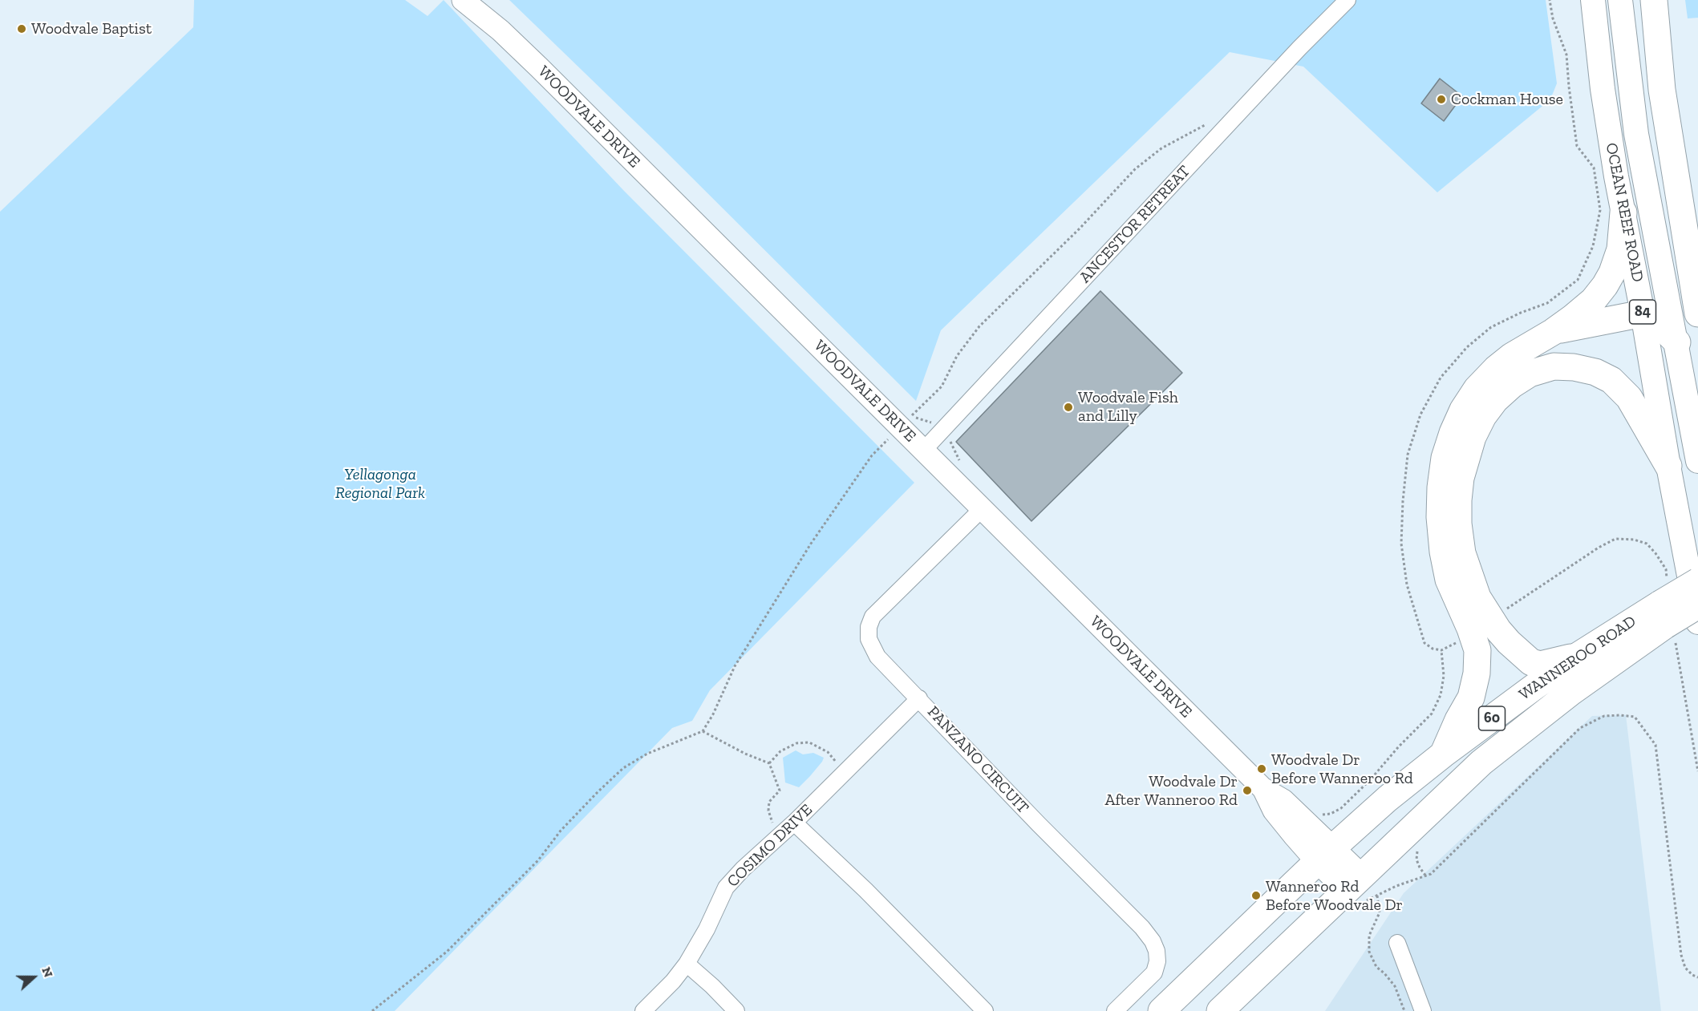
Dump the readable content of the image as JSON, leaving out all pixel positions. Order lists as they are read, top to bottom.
{
  "streets": {
    "highway": ["WANNEROO ROAD", "60"],
    "main road": ["OCEAN REEF ROAD", "84"],
    "street": [
      "WOODVALE DRIVE",
      "ANCESTOR RETREAT",
      "PANZANO CIRCUIT",
      "COSIMO DRIVE"
    ]
  },
  "crossings": [
    ["WOODVALE DRIVE", "ANCESTOR RETREAT"],
    ["WOODVALE DRIVE", "WANNEROO ROAD"],
    ["WOODVALE DRIVE", "60"],
    ["WOODVALE DRIVE", "PANZANO CIRCUIT"],
    ["WANNEROO ROAD", "60"],
    ["PANZANO CIRCUIT", "COSIMO DRIVE"]
  ],
  "parks": ["Yellagonga Regional Park"],
  "places": [
    "Woodvale Baptist",
    "Cockman House",
    "Woodvale Fish and Lilly",
    "Woodvale Dr Before Wanneroo Rd",
    "Woodvale Dr After Wanneroo Rd",
    "Wanneroo Rd Before Woodvale Dr"
  ],
  "north": "right"
}
